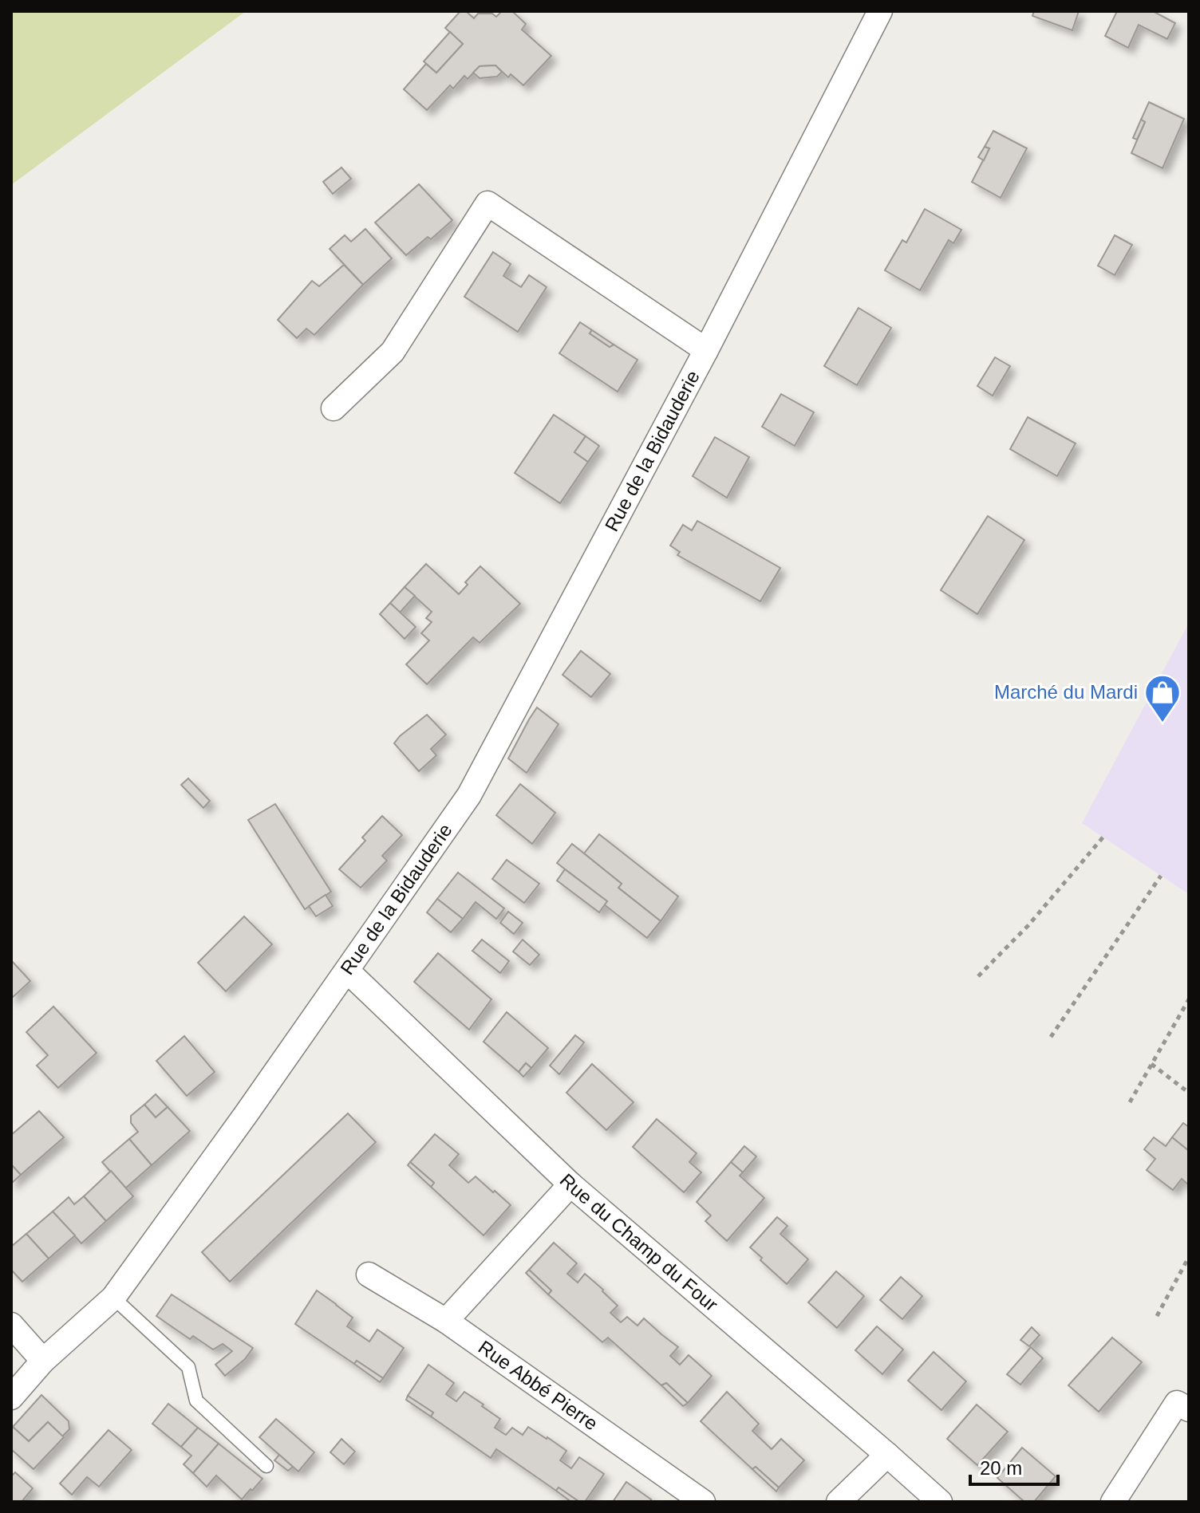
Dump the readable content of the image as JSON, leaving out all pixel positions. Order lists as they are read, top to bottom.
{
  "streets": {
    "street": ["Rue de la Bidauderie", "Rue du Champ du Four", "Rue Abbé Pierre"]
  },
  "crossings": [
    ["Rue de la Bidauderie", "Rue du Champ du Four"]
  ],
  "places": {
    "shop": ["Marché du Mardi"]
  },
  "scale_bar": "20 m"
}
